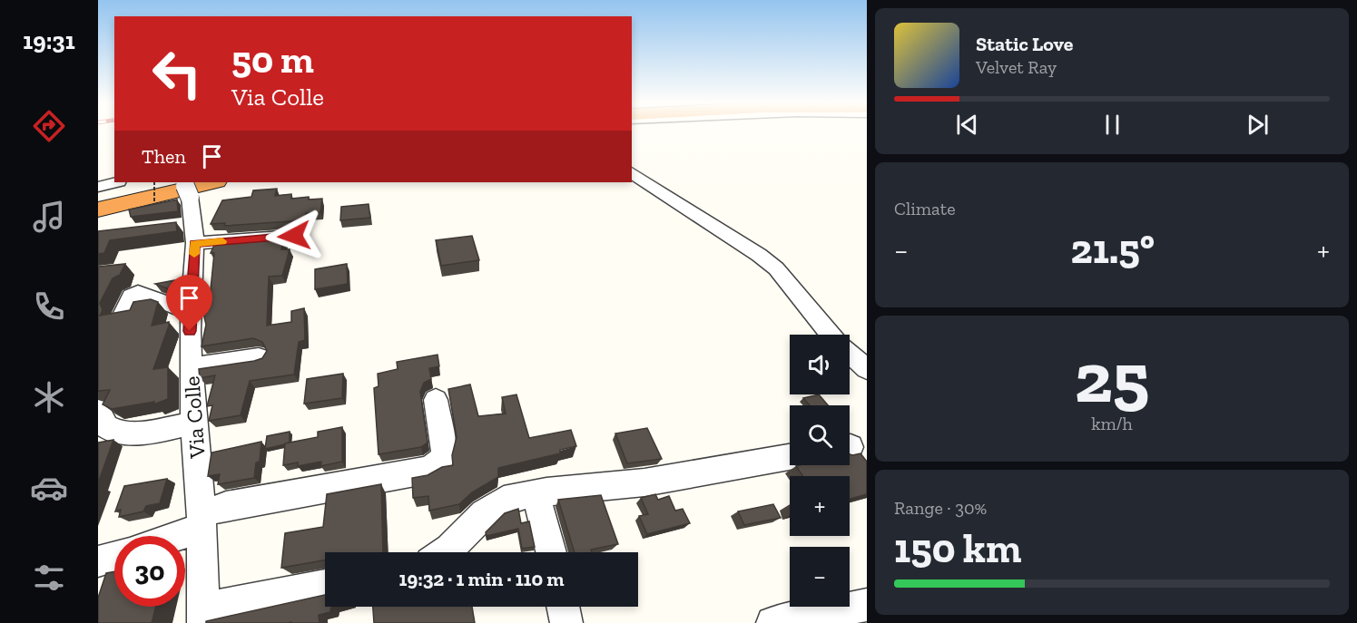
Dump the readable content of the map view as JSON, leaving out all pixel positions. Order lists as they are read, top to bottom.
{
  "streets": {
    "street": ["Via Colle"]
  },
  "page": {
    "tabs": "19:31",
    "turn": ["50 m", "Via Colle"],
    "song": ["Static Love", "Velvet Ray"],
    "then": "Then",
    "tile": [
      "Climate",
      ["25", "km/h"],
      ["Range · 30%", "150 km"]
    ],
    "heat": ["−", "21.5°", "+"],
    "map_buttons": ["+", "−"],
    "limit": "30",
    "trip": "19:32 · 1 min · 110 m"
  }
}
